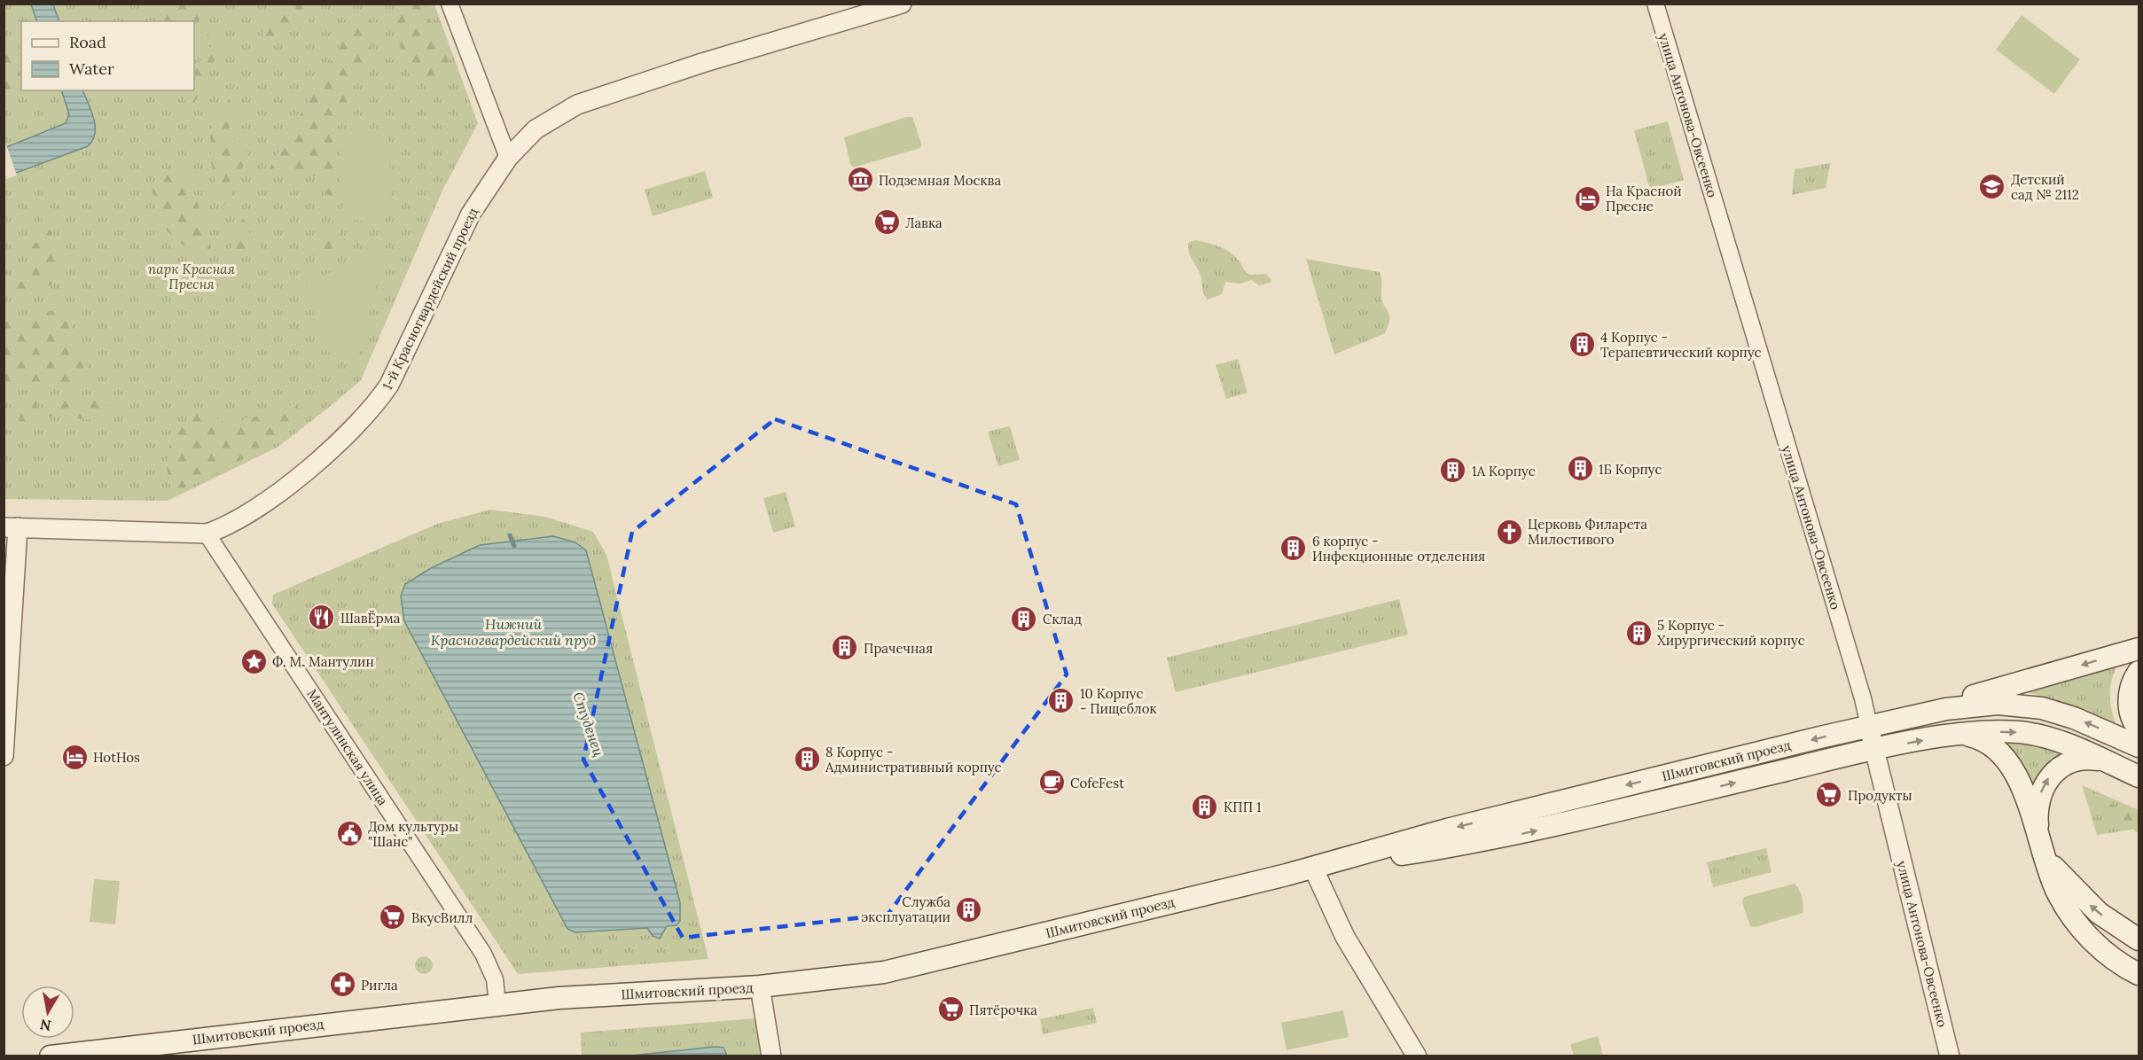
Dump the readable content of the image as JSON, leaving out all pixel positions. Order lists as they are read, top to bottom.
{
  "streets": {
    "main road": ["Шмитовский проезд"],
    "street": ["улица Антонова-Овсеенко", "1-й Красногвардейский проезд", "Мантулинская улица"]
  },
  "crossings": [
    ["улица Антонова-Овсеенко", "Шмитовский проезд"],
    ["1-й Красногвардейский проезд", "Мантулинская улица"],
    ["Мантулинская улица", "Шмитовский проезд"]
  ],
  "water": ["Нижний Красногвардейский пруд", "Студенец"],
  "parks": ["парк Красная Пресня"],
  "places": {
    "museum": ["Подземная Москва"],
    "school or university": ["Детский сад № 2112"],
    "hotel": ["На Красной Пресне", "HotHos"],
    "supermarket": [
      "Лавка",
      "Продукты",
      "ВкусВилл",
      "Пятёрочка"
    ],
    "building": [
      "4 Корпус - Терапевтический корпус",
      "1Б Корпус",
      "1А Корпус",
      "6 корпус - Инфекционные отделения",
      "Склад",
      "5 Корпус - Хирургический корпус",
      "Прачечная",
      "10 Корпус - Пищеблок",
      "8 Корпус - Административный корпус",
      "КПП 1",
      "Служба эксплуатации"
    ],
    "church": ["Церковь Филарета Милостивого"],
    "restaurant": ["ШавЁрма"],
    "place": ["Ф. М. Мантулин"],
    "cafe": ["CofeFest"],
    "public building": ["Дом культуры \"Шанс\""],
    "pharmacy": ["Ригла"]
  },
  "legend": ["Road", "Water"],
  "north": "bottom"
}
